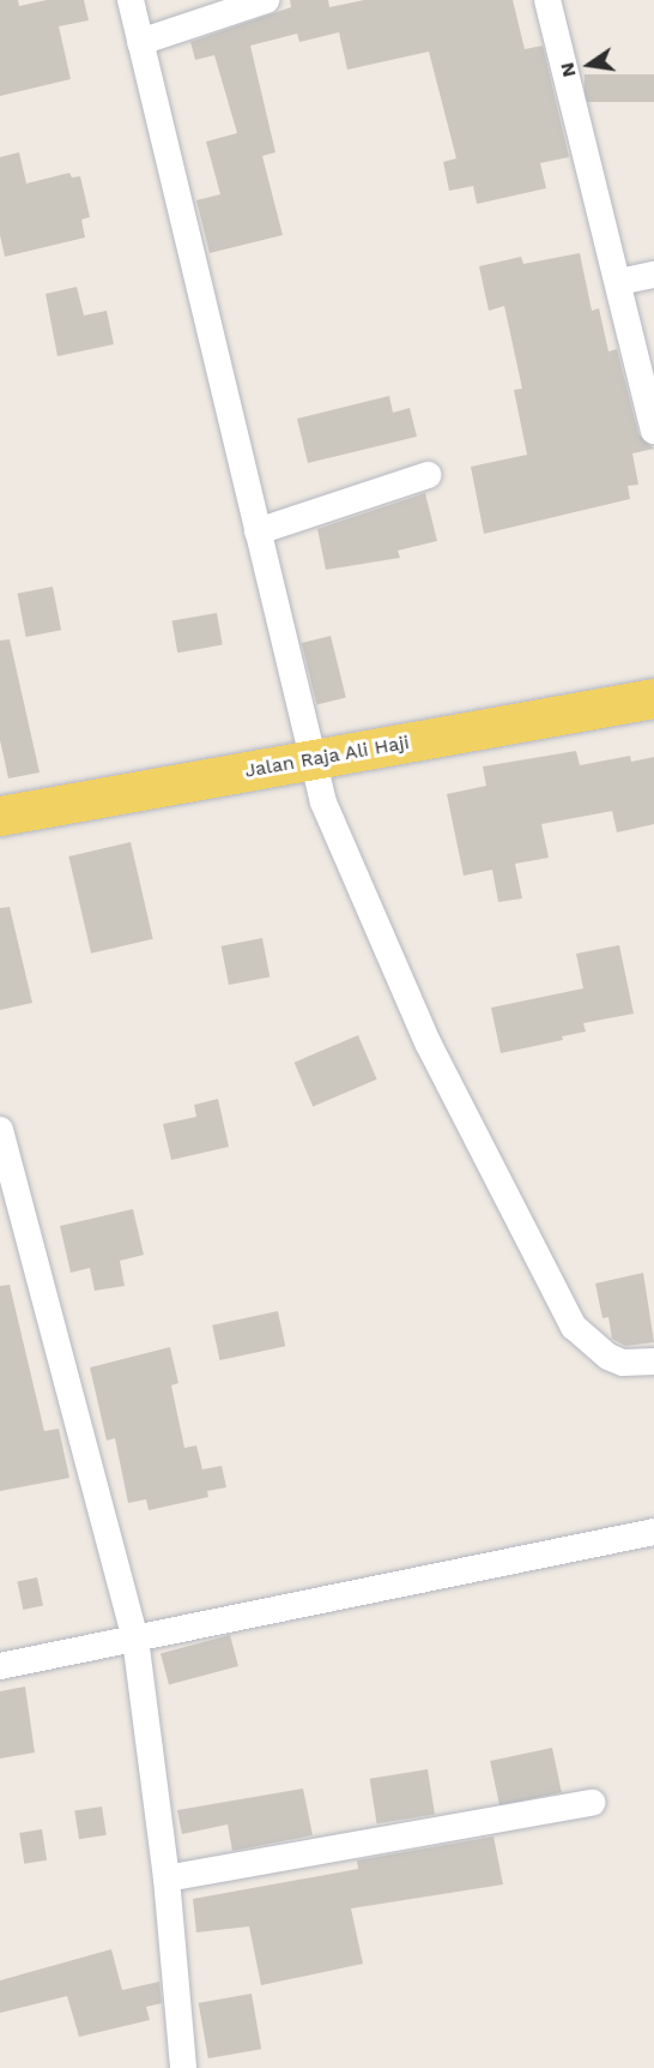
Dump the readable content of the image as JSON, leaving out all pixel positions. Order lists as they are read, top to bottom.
{
  "streets": {
    "main road": ["Jalan Raja Ali Haji"]
  },
  "north": "left"
}
